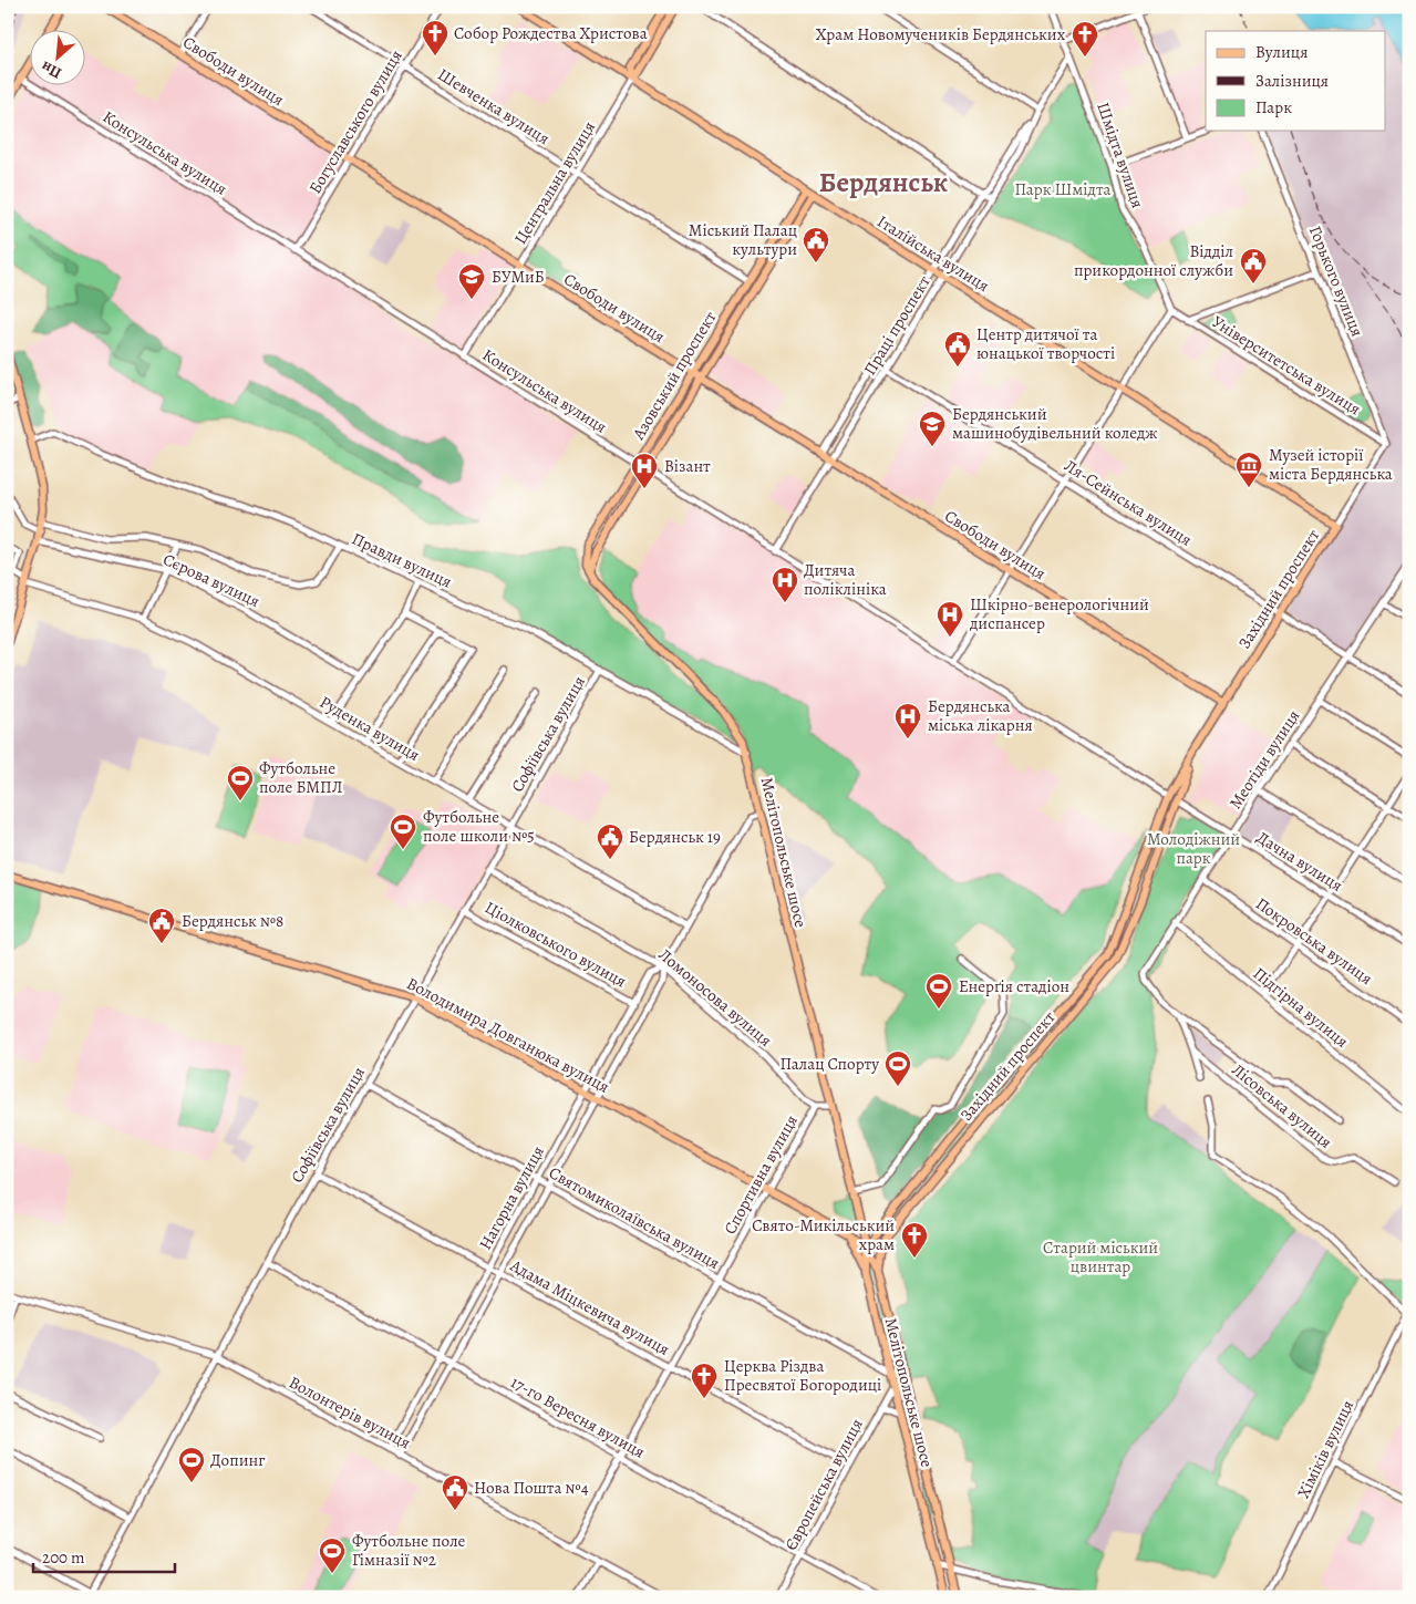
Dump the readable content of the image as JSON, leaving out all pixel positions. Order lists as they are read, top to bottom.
{
  "streets": {
    "main road": [
      "Свободи вулиця",
      "Центральна вулиця",
      "Італійська вулиця",
      "Азовський проспект",
      "Західний проспект",
      "Мелітопольське шосе",
      "Володимира Довганюка вулиця"
    ],
    "street": [
      "Шевченка вулиця",
      "Богуславського вулиця",
      "Консульська вулиця",
      "Шмідта вулиця",
      "Горького вулиця",
      "Праці проспект",
      "Університетська вулиця",
      "Ля-Сейнська вулиця",
      "Правди вулиця",
      "Сєрова вулиця",
      "Руденка вулиця",
      "Софіївська вулиця",
      "Меотіди вулиця",
      "Дачна вулиця",
      "Покровська вулиця",
      "Ціолковського вулиця",
      "Ломоносова вулиця",
      "Підгірна вулиця",
      "Лісовська вулиця",
      "Спортивна вулиця",
      "Нагорна вулиця",
      "Святомиколаївська вулиця",
      "Адама Міцкевича вулиця",
      "Волонтерів вулиця",
      "17-го Вересня вулиця",
      "Хіміків вулиця",
      "Європейська вулиця"
    ]
  },
  "crossings": [
    ["Свободи вулиця", "Богуславського вулиця"],
    ["Свободи вулиця", "Центральна вулиця"],
    ["Свободи вулиця", "Праці проспект"],
    ["Свободи вулиця", "Азовський проспект"],
    ["Свободи вулиця", "Західний проспект"],
    ["Шевченка вулиця", "Богуславського вулиця"],
    ["Шевченка вулиця", "Центральна вулиця"],
    ["Шевченка вулиця", "Азовський проспект"],
    ["Богуславського вулиця", "Консульська вулиця"],
    ["Консульська вулиця", "Центральна вулиця"],
    ["Консульська вулиця", "Праці проспект"],
    ["Консульська вулиця", "Азовський проспект"],
    ["Консульська вулиця", "Західний проспект"],
    ["Шмідта вулиця", "Праці проспект"],
    ["Шмідта вулиця", "Університетська вулиця"],
    ["Центральна вулиця", "Італійська вулиця"],
    ["Італійська вулиця", "Праці проспект"],
    ["Італійська вулиця", "Азовський проспект"],
    ["Італійська вулиця", "Західний проспект"],
    ["Горького вулиця", "Університетська вулиця"],
    ["Горького вулиця", "Західний проспект"],
    ["Праці проспект", "Ля-Сейнська вулиця"],
    ["Університетська вулиця", "Західний проспект"],
    ["Азовський проспект", "Мелітопольське шосе"],
    ["Ля-Сейнська вулиця", "Західний проспект"],
    ["Ля-Сейнська вулиця", "Меотіди вулиця"],
    ["Правди вулиця", "Софіївська вулиця"],
    ["Правди вулиця", "Мелітопольське шосе"],
    ["Західний проспект", "Мелітопольське шосе"],
    ["Західний проспект", "Дачна вулиця"],
    ["Руденка вулиця", "Софіївська вулиця"],
    ["Руденка вулиця", "Нагорна вулиця"],
    ["Софіївська вулиця", "Ціолковського вулиця"],
    ["Софіївська вулиця", "Ломоносова вулиця"],
    ["Софіївська вулиця", "Володимира Довганюка вулиця"],
    ["Софіївська вулиця", "Святомиколаївська вулиця"],
    ["Софіївська вулиця", "Адама Міцкевича вулиця"],
    ["Софіївська вулиця", "Волонтерів вулиця"],
    ["Софіївська вулиця", "17-го Вересня вулиця"],
    ["Меотіди вулиця", "Дачна вулиця"],
    ["Меотіди вулиця", "Покровська вулиця"],
    ["Меотіди вулиця", "Підгірна вулиця"],
    ["Меотіди вулиця", "Лісовська вулиця"],
    ["Мелітопольське шосе", "Нагорна вулиця"],
    ["Мелітопольське шосе", "Святомиколаївська вулиця"],
    ["Мелітопольське шосе", "Європейська вулиця"],
    ["Ціолковського вулиця", "Нагорна вулиця"],
    ["Ломоносова вулиця", "Спортивна вулиця"],
    ["Ломоносова вулиця", "Нагорна вулиця"],
    ["Володимира Довганюка вулиця", "Спортивна вулиця"],
    ["Володимира Довганюка вулиця", "Нагорна вулиця"],
    ["Спортивна вулиця", "Святомиколаївська вулиця"],
    ["Спортивна вулиця", "Адама Міцкевича вулиця"],
    ["Спортивна вулиця", "Волонтерів вулиця"],
    ["Спортивна вулиця", "17-го Вересня вулиця"],
    ["Нагорна вулиця", "Святомиколаївська вулиця"],
    ["Нагорна вулиця", "Адама Міцкевича вулиця"],
    ["Нагорна вулиця", "Волонтерів вулиця"],
    ["Нагорна вулиця", "17-го Вересня вулиця"],
    ["Адама Міцкевича вулиця", "Європейська вулиця"],
    ["17-го Вересня вулиця", "Європейська вулиця"]
  ],
  "districts": ["Бердянськ"],
  "parks": ["Парк Шмідта", "Молодіжний парк", "Старий міський цвинтар"],
  "places": {
    "church": [
      "Собор Рождества Христова",
      "Храм Новомучеників Бердянських",
      "Свято-Микільський храм",
      "Церква Різдва Пресвятої Богородиці"
    ],
    "public building": [
      "Міський Палац культури",
      "Відділ прикордонної служби",
      "Центр дитячої та юнацької творчості",
      "Бердянськ 19",
      "Бердянськ №8",
      "Нова Пошта №4"
    ],
    "school or university": ["БУМиБ", "Бердянський машинобудівельний коледж"],
    "museum": ["Музей історії міста Бердянська"],
    "hospital": [
      "Візант",
      "Дитяча поліклініка",
      "Шкірно-венерологічний диспансер",
      "Бердянська міська лікарня"
    ],
    "sports": [
      "Футбольне поле БМПЛ",
      "Футбольне поле школи №5",
      "Енерґія стадіон",
      "Палац Спорту",
      "Допинг",
      "Футбольне поле Гімназії №2"
    ]
  },
  "legend": ["Вулиця", "Залізниця", "Парк"],
  "scale_bar": "200 m",
  "north": "bottom left"
}
